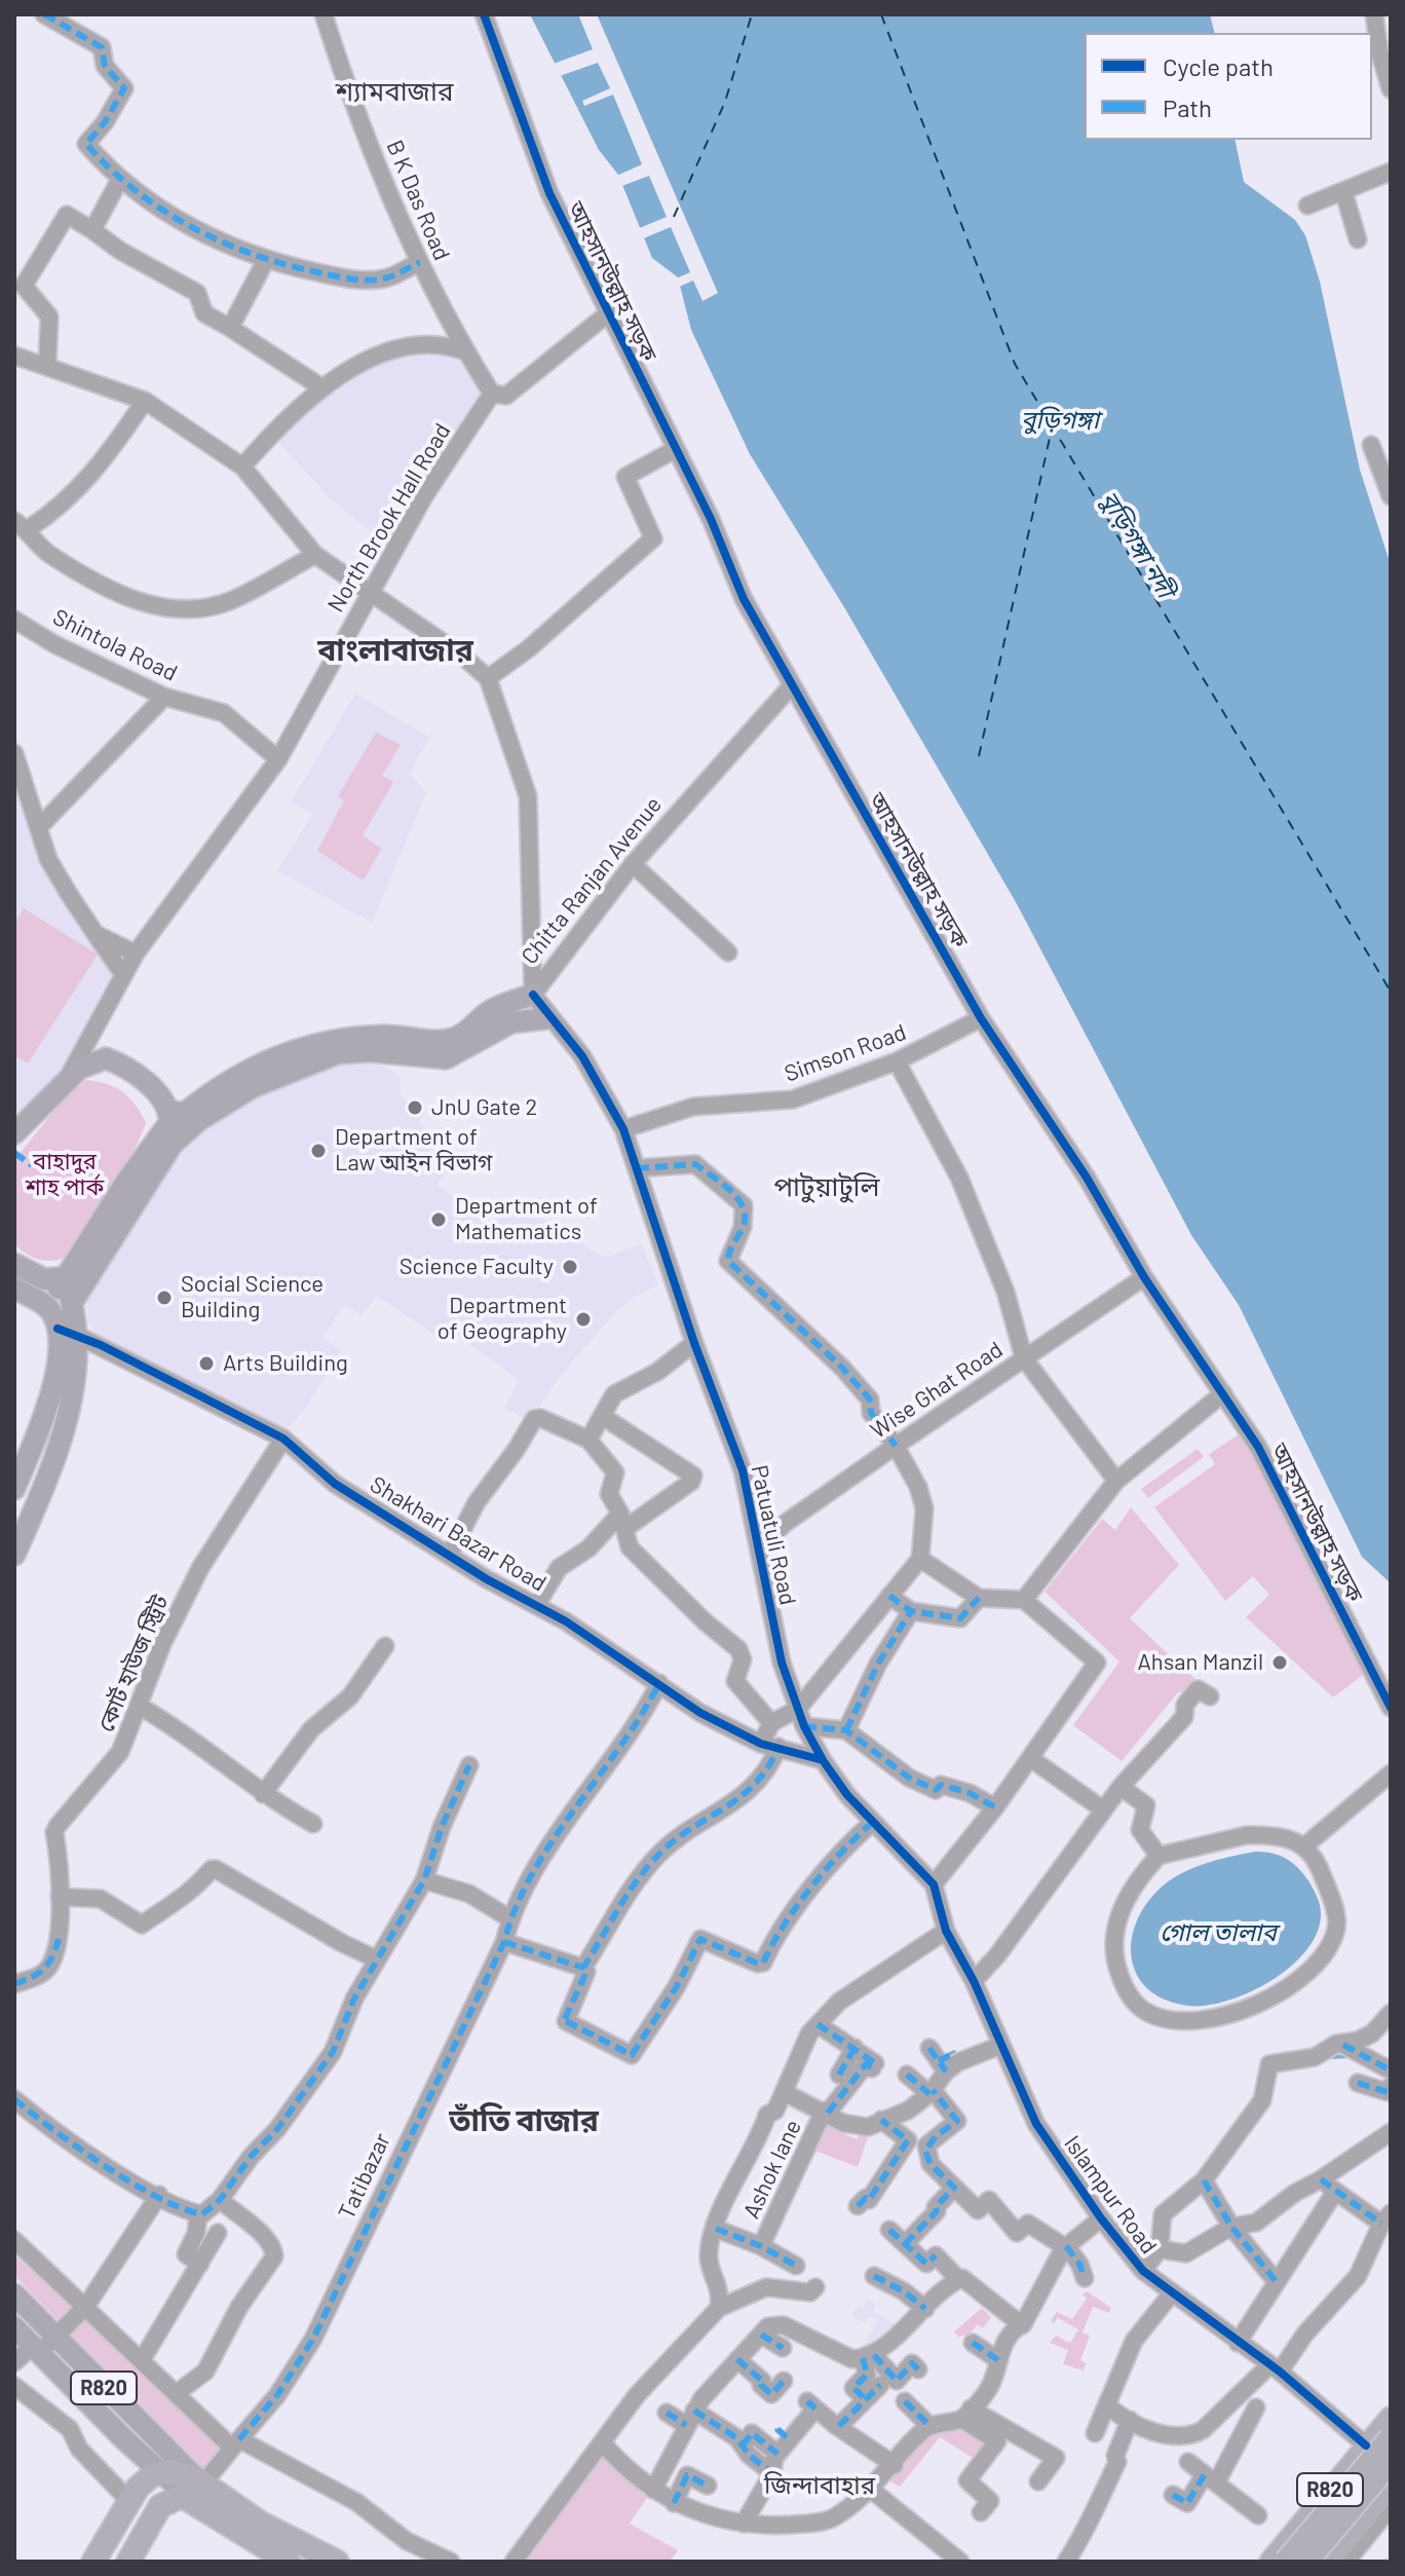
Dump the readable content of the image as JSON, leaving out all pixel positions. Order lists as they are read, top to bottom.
{
  "streets": {
    "highway": ["R820"],
    "main road": ["Chitta Ranjan Avenue"],
    "street": [
      "B K Das Road",
      "আহসানউল্লাহ সড়ক",
      "North Brook Hall Road",
      "Shintola Road",
      "Simson Road",
      "Wise Ghat Road",
      "Shakhari Bazar Road",
      "Patuatuli Road",
      "কোর্ট হাউজ স্ট্রিট",
      "Ashok lane",
      "Tatibazar",
      "Islampur Road"
    ]
  },
  "crossings": [
    ["B K Das Road", "North Brook Hall Road"],
    ["আহসানউল্লাহ সড়ক", "Chitta Ranjan Avenue"],
    ["আহসানউল্লাহ সড়ক", "Simson Road"],
    ["আহসানউল্লাহ সড়ক", "Wise Ghat Road"],
    ["North Brook Hall Road", "Shintola Road"],
    ["Chitta Ranjan Avenue", "Patuatuli Road"],
    ["Simson Road", "Patuatuli Road"],
    ["Wise Ghat Road", "Patuatuli Road"],
    ["Shakhari Bazar Road", "Patuatuli Road"],
    ["Shakhari Bazar Road", "কোর্ট হাউজ স্ট্রিট"],
    ["Shakhari Bazar Road", "Tatibazar"],
    ["Patuatuli Road", "Islampur Road"],
    ["Ashok lane", "Islampur Road"],
    ["Tatibazar", "R820"],
    ["Islampur Road", "R820"]
  ],
  "districts": [
    "শ্যামবাজার",
    "বাংলাবাজার",
    "পাটুয়াটুলি",
    "তাঁতি বাজার",
    "জিন্দাবাহার"
  ],
  "water": ["বুড়িগঙ্গা", "বুড়িগঙ্গা নদী", "গোল তালাব"],
  "parks": ["বাহাদুর শাহ পার্ক"],
  "places": [
    "JnU Gate 2",
    "Department of Law আইন বিভাগ",
    "Department of Mathematics",
    "Science Faculty",
    "Social Science Building",
    "Department of Geography",
    "Arts Building",
    "Ahsan Manzil"
  ],
  "legend": ["Cycle path", "Path"]
}
